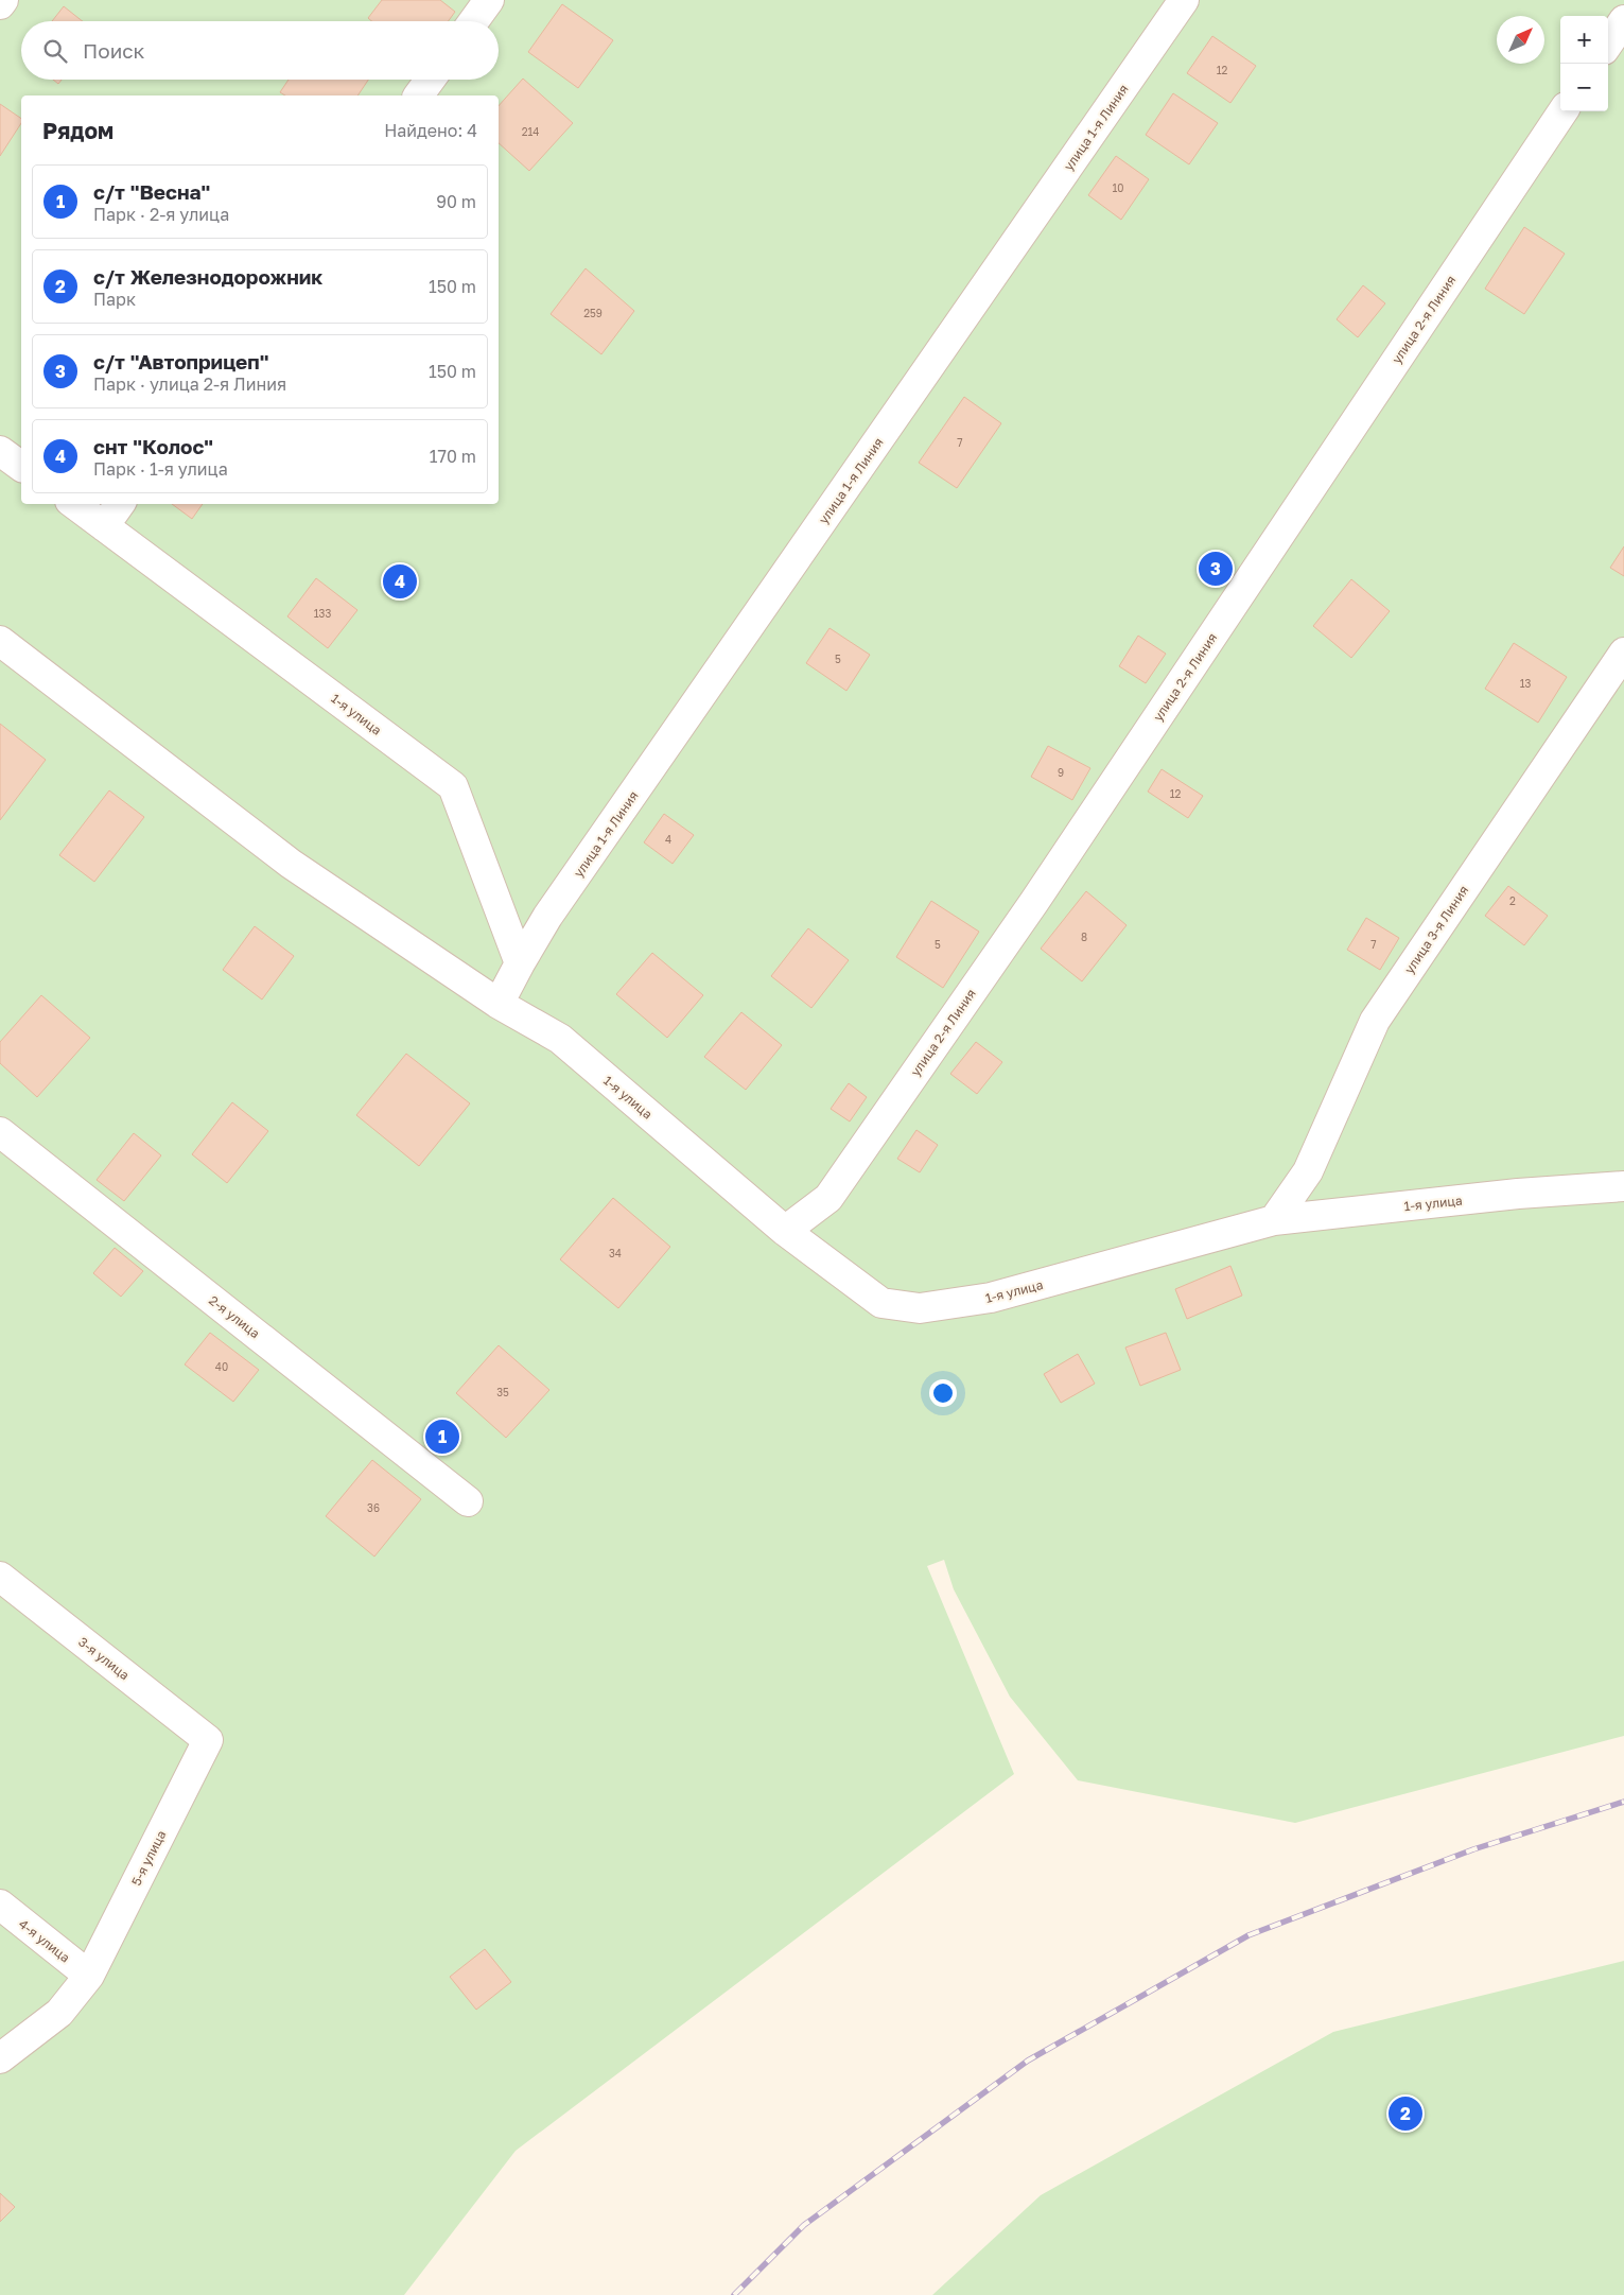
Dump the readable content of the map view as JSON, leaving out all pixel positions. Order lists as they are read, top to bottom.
{
  "streets": {
    "street": [
      "улица 1-я Линия",
      "улица 2-я Линия",
      "1-я улица",
      "улица 3-я Линия",
      "2-я улица",
      "3-я улица",
      "5-я улица",
      "4-я улица"
    ]
  },
  "crossings": [
    ["улица 1-я Линия", "1-я улица"],
    ["улица 2-я Линия", "1-я улица"],
    ["1-я улица", "улица 3-я Линия"],
    ["3-я улица", "5-я улица"],
    ["5-я улица", "4-я улица"]
  ],
  "house_numbers": [
    "12",
    "214",
    "10",
    "259",
    "7",
    "133",
    "5",
    "13",
    "9",
    "12",
    "4",
    "2",
    "8",
    "5",
    "7",
    "34",
    "40",
    "35",
    "36"
  ],
  "north": "top right",
  "page": {
    "map_buttons": ["+", "−"],
    "search": "Поиск",
    "heading": ["Рядом", "Найдено: 4"],
    "list": [
      {
        "mark": "1",
        "name": "с/т \"Весна\"",
        "note": "Парк · 2-я улица",
        "value": "90 m"
      },
      {
        "mark": "2",
        "name": "с/т Железнодорожник",
        "note": "Парк",
        "value": "150 m"
      },
      {
        "mark": "3",
        "name": "с/т \"Автоприцеп\"",
        "note": "Парк · улица 2-я Линия",
        "value": "150 m"
      },
      {
        "mark": "4",
        "name": "снт \"Колос\"",
        "note": "Парк · 1-я улица",
        "value": "170 m"
      }
    ],
    "pins": [
      "3",
      "4",
      "1",
      "2"
    ]
  }
}
